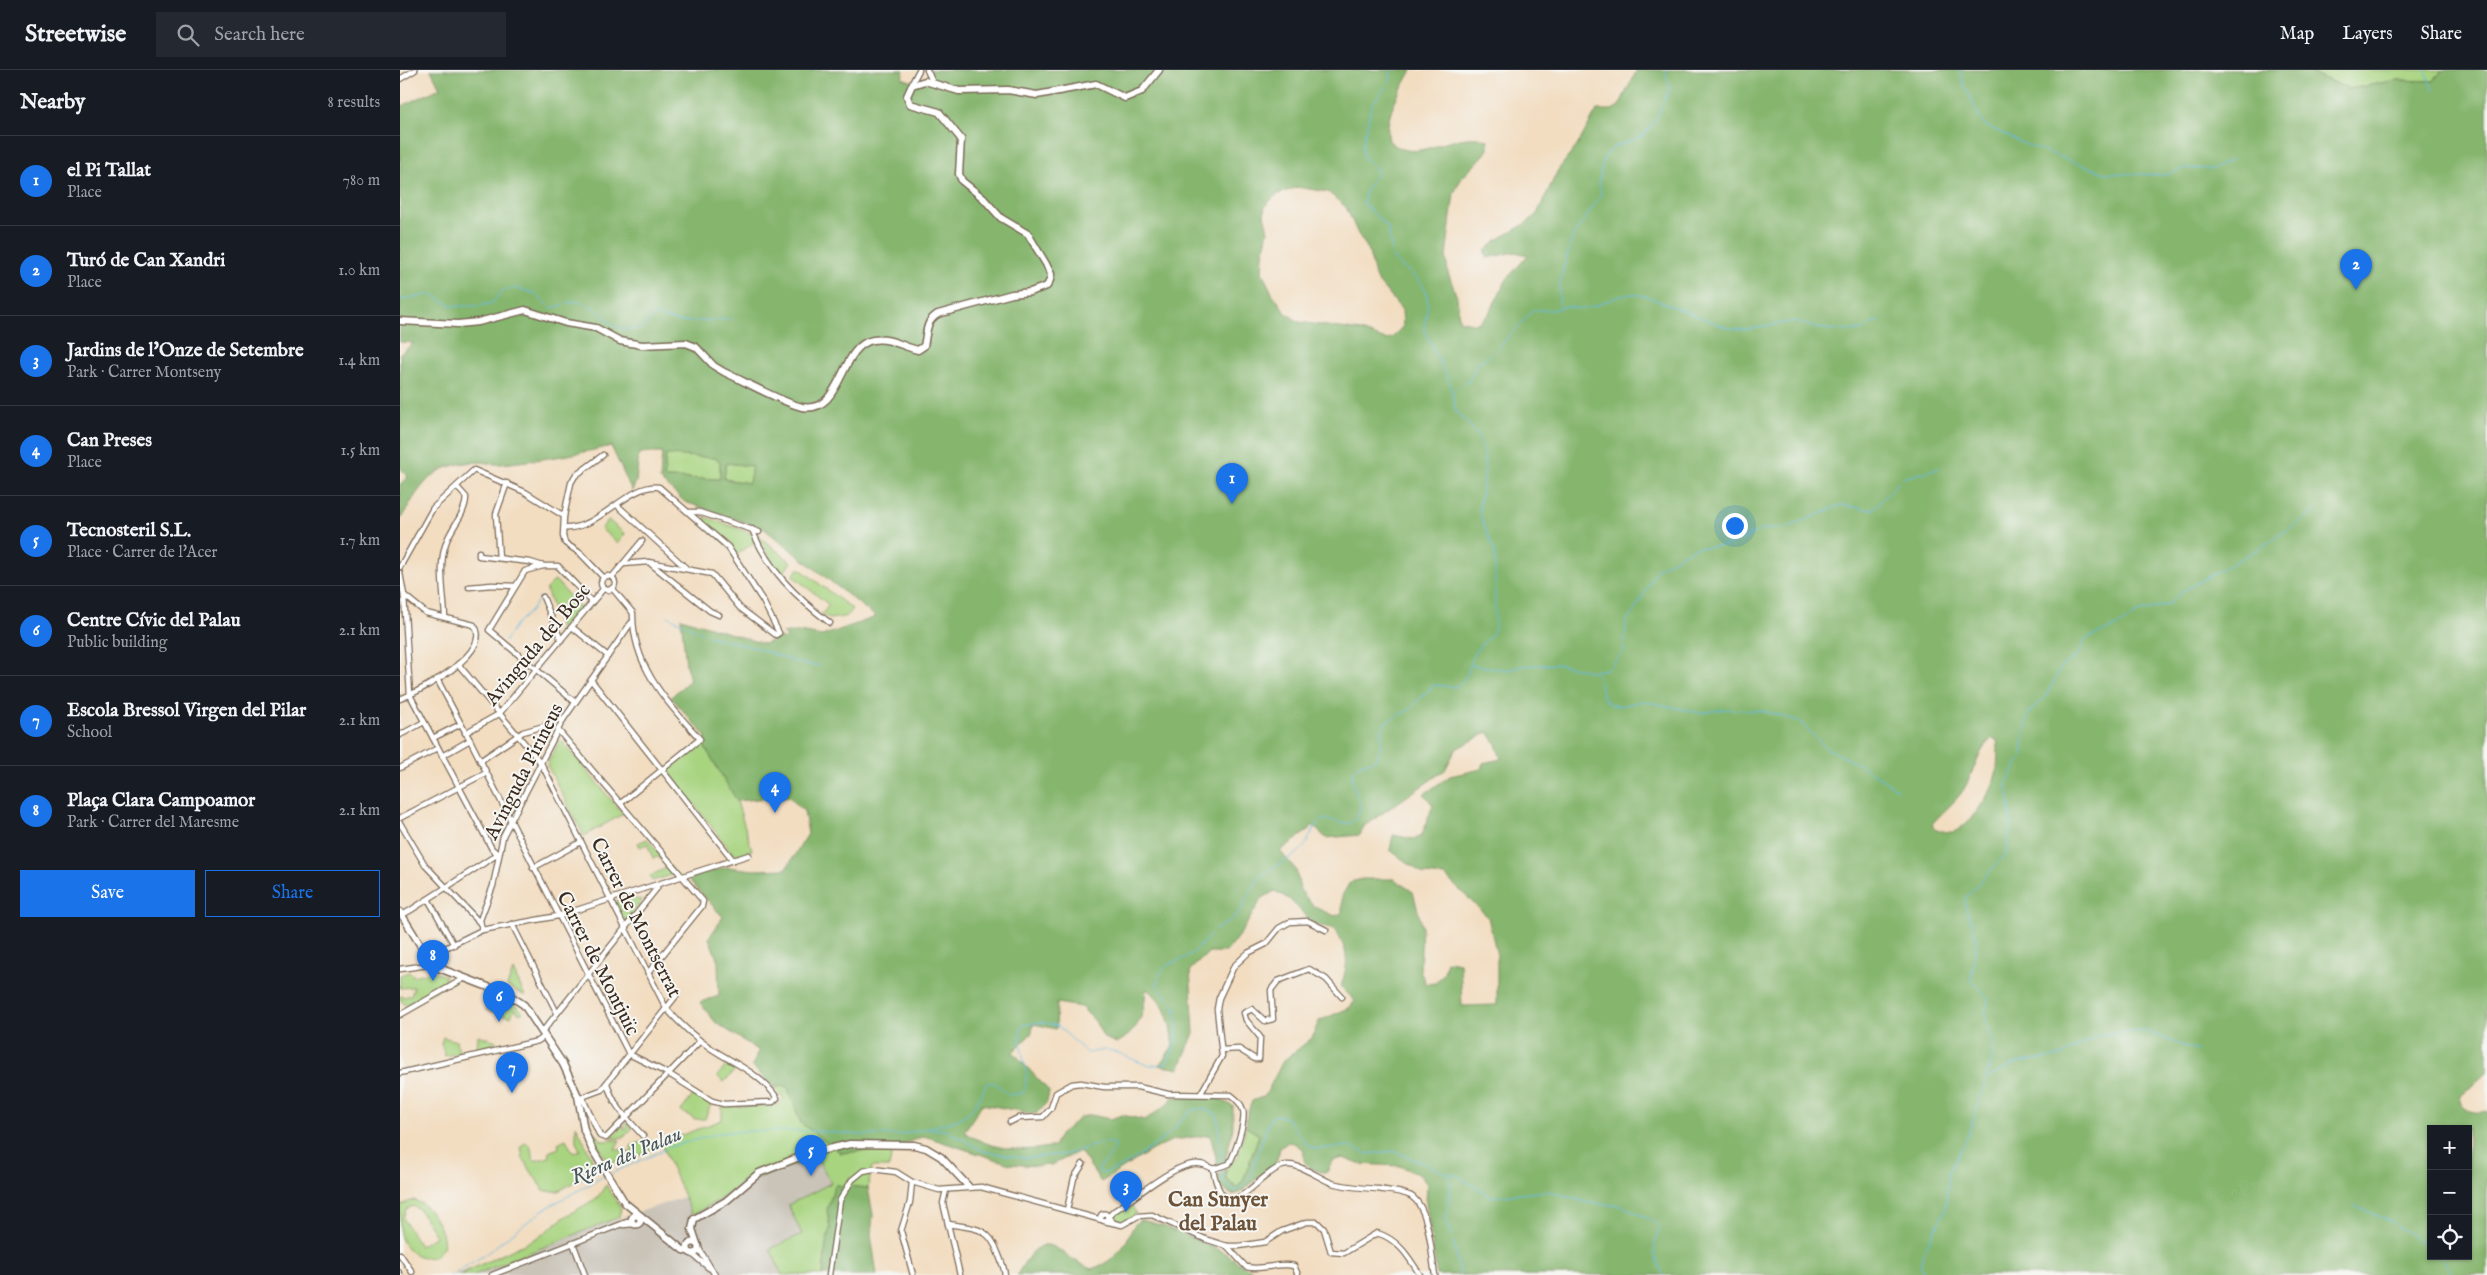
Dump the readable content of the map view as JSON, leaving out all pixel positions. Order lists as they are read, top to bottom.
{
  "streets": {
    "street": [
      "Avinguda del Bosc",
      "Avinguda Pirineus",
      "Carrer de Montserrat",
      "Carrer de Montjuïc"
    ]
  },
  "crossings": [
    ["Avinguda del Bosc", "Carrer de Montserrat"],
    ["Avinguda del Bosc", "Carrer de Montjuïc"],
    ["Avinguda Pirineus", "Carrer de Montserrat"],
    ["Avinguda Pirineus", "Carrer de Montjuïc"],
    ["Carrer de Montserrat", "Carrer de Montjuïc"]
  ],
  "districts": ["Can Sunyer del Palau"],
  "water": ["Riera del Palau"],
  "page": {
    "header": "Streetwise",
    "search": "Search here",
    "nav": ["Map", "Layers", "Share"],
    "heading": ["Nearby", "8 results"],
    "list": [
      {
        "mark": "1",
        "name": "el Pi Tallat",
        "note": "Place",
        "value": "780 m"
      },
      {
        "mark": "2",
        "name": "Turó de Can Xandri",
        "note": "Place",
        "value": "1.0 km"
      },
      {
        "mark": "3",
        "name": "Jardins de l'Onze de Setembre",
        "note": "Park · Carrer Montseny",
        "value": "1.4 km"
      },
      {
        "mark": "4",
        "name": "Can Preses",
        "note": "Place",
        "value": "1.5 km"
      },
      {
        "mark": "5",
        "name": "Tecnosteril S.L.",
        "note": "Place · Carrer de l'Acer",
        "value": "1.7 km"
      },
      {
        "mark": "6",
        "name": "Centre Cívic del Palau",
        "note": "Public building",
        "value": "2.1 km"
      },
      {
        "mark": "7",
        "name": "Escola Bressol Virgen del Pilar",
        "note": "School",
        "value": "2.1 km"
      },
      {
        "mark": "8",
        "name": "Plaça Clara Campoamor",
        "note": "Park · Carrer del Maresme",
        "value": "2.1 km"
      }
    ],
    "pins": [
      "2",
      "1",
      "4",
      "8",
      "6",
      "7",
      "5",
      "3"
    ],
    "buttons": ["Save", "Share"],
    "map_buttons": ["+", "−"]
  }
}
